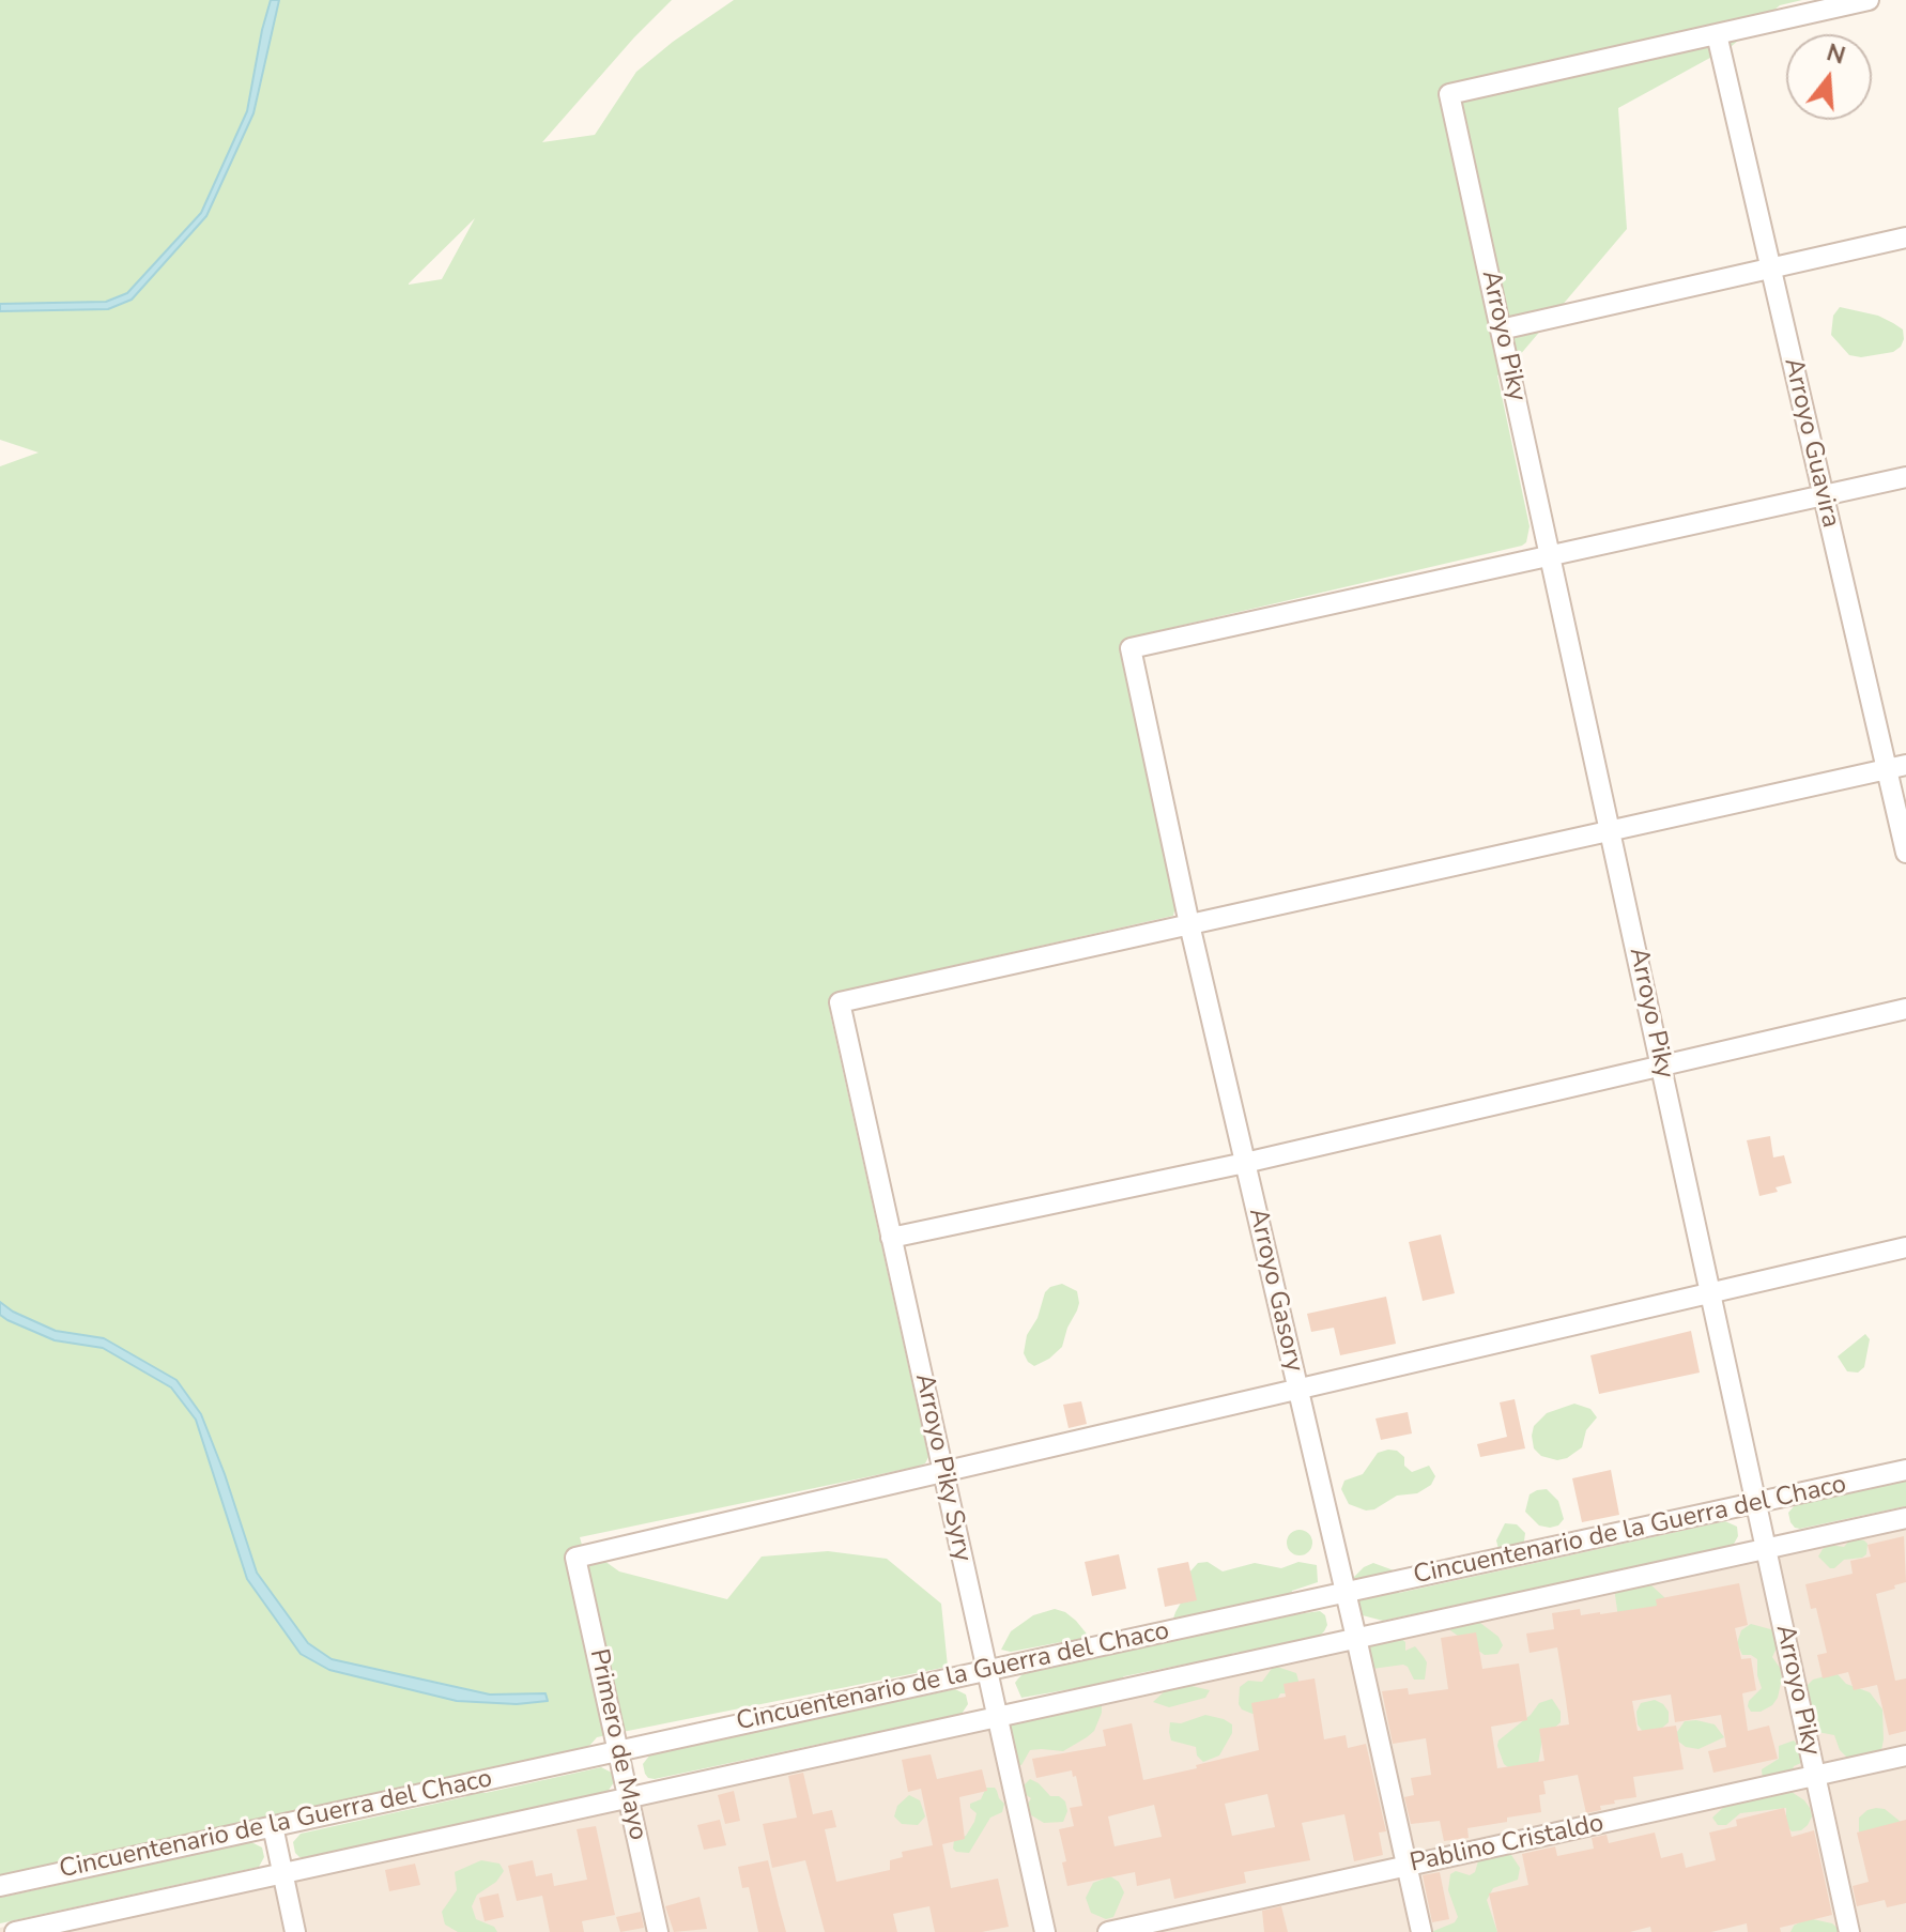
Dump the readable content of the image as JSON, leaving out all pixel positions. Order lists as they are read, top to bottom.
{
  "streets": {
    "street": [
      "Arroyo Piky",
      "Arroyo Guavira",
      "Arroyo Gasory",
      "Arroyo Piky Syry",
      "Cincuentenario de la Guerra del Chaco",
      "Primero de Mayo",
      "Pablino Cristaldo"
    ]
  },
  "crossings": [
    ["Arroyo Piky", "Arroyo Guavira"],
    ["Arroyo Piky", "Arroyo Gasory"],
    ["Arroyo Piky", "Cincuentenario de la Guerra del Chaco"],
    ["Arroyo Piky", "Pablino Cristaldo"],
    ["Arroyo Gasory", "Arroyo Piky Syry"],
    ["Arroyo Gasory", "Cincuentenario de la Guerra del Chaco"],
    ["Arroyo Gasory", "Pablino Cristaldo"],
    ["Arroyo Piky Syry", "Cincuentenario de la Guerra del Chaco"],
    ["Arroyo Piky Syry", "Primero de Mayo"],
    ["Cincuentenario de la Guerra del Chaco", "Primero de Mayo"]
  ],
  "north": "top"
}
